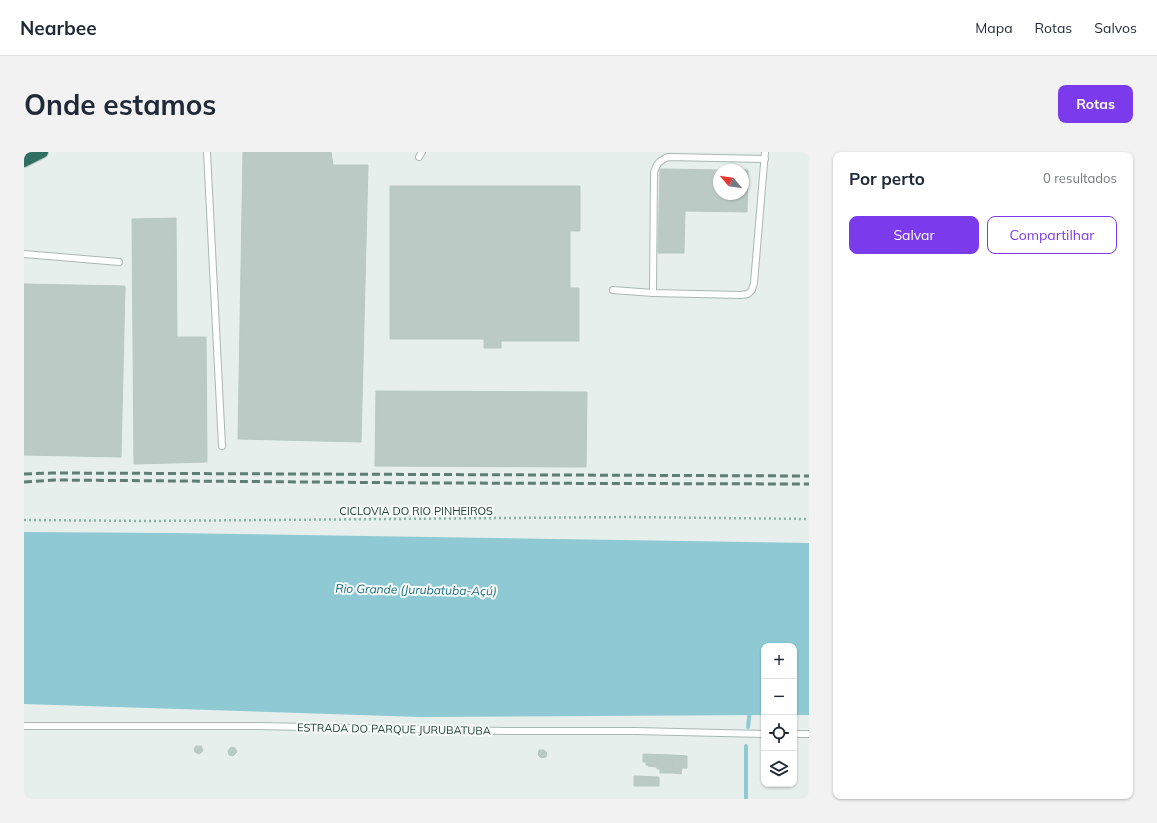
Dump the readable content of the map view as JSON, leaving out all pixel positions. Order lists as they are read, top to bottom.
{
  "streets": {
    "lane": ["ESTRADA DO PARQUE JURUBATUBA"],
    "path": ["CICLOVIA DO RIO PINHEIROS"]
  },
  "water": ["Rio Grande (Jurubatuba-Açú)"],
  "north": "top left",
  "page": {
    "header": "Nearbee",
    "nav": ["Mapa", "Rotas", "Salvos"],
    "buttons": [
      "Rotas",
      ["Salvar", "Compartilhar"]
    ],
    "title": "Onde estamos",
    "heading": ["Por perto", "0 resultados"],
    "map_buttons": ["+", "−"]
  }
}
